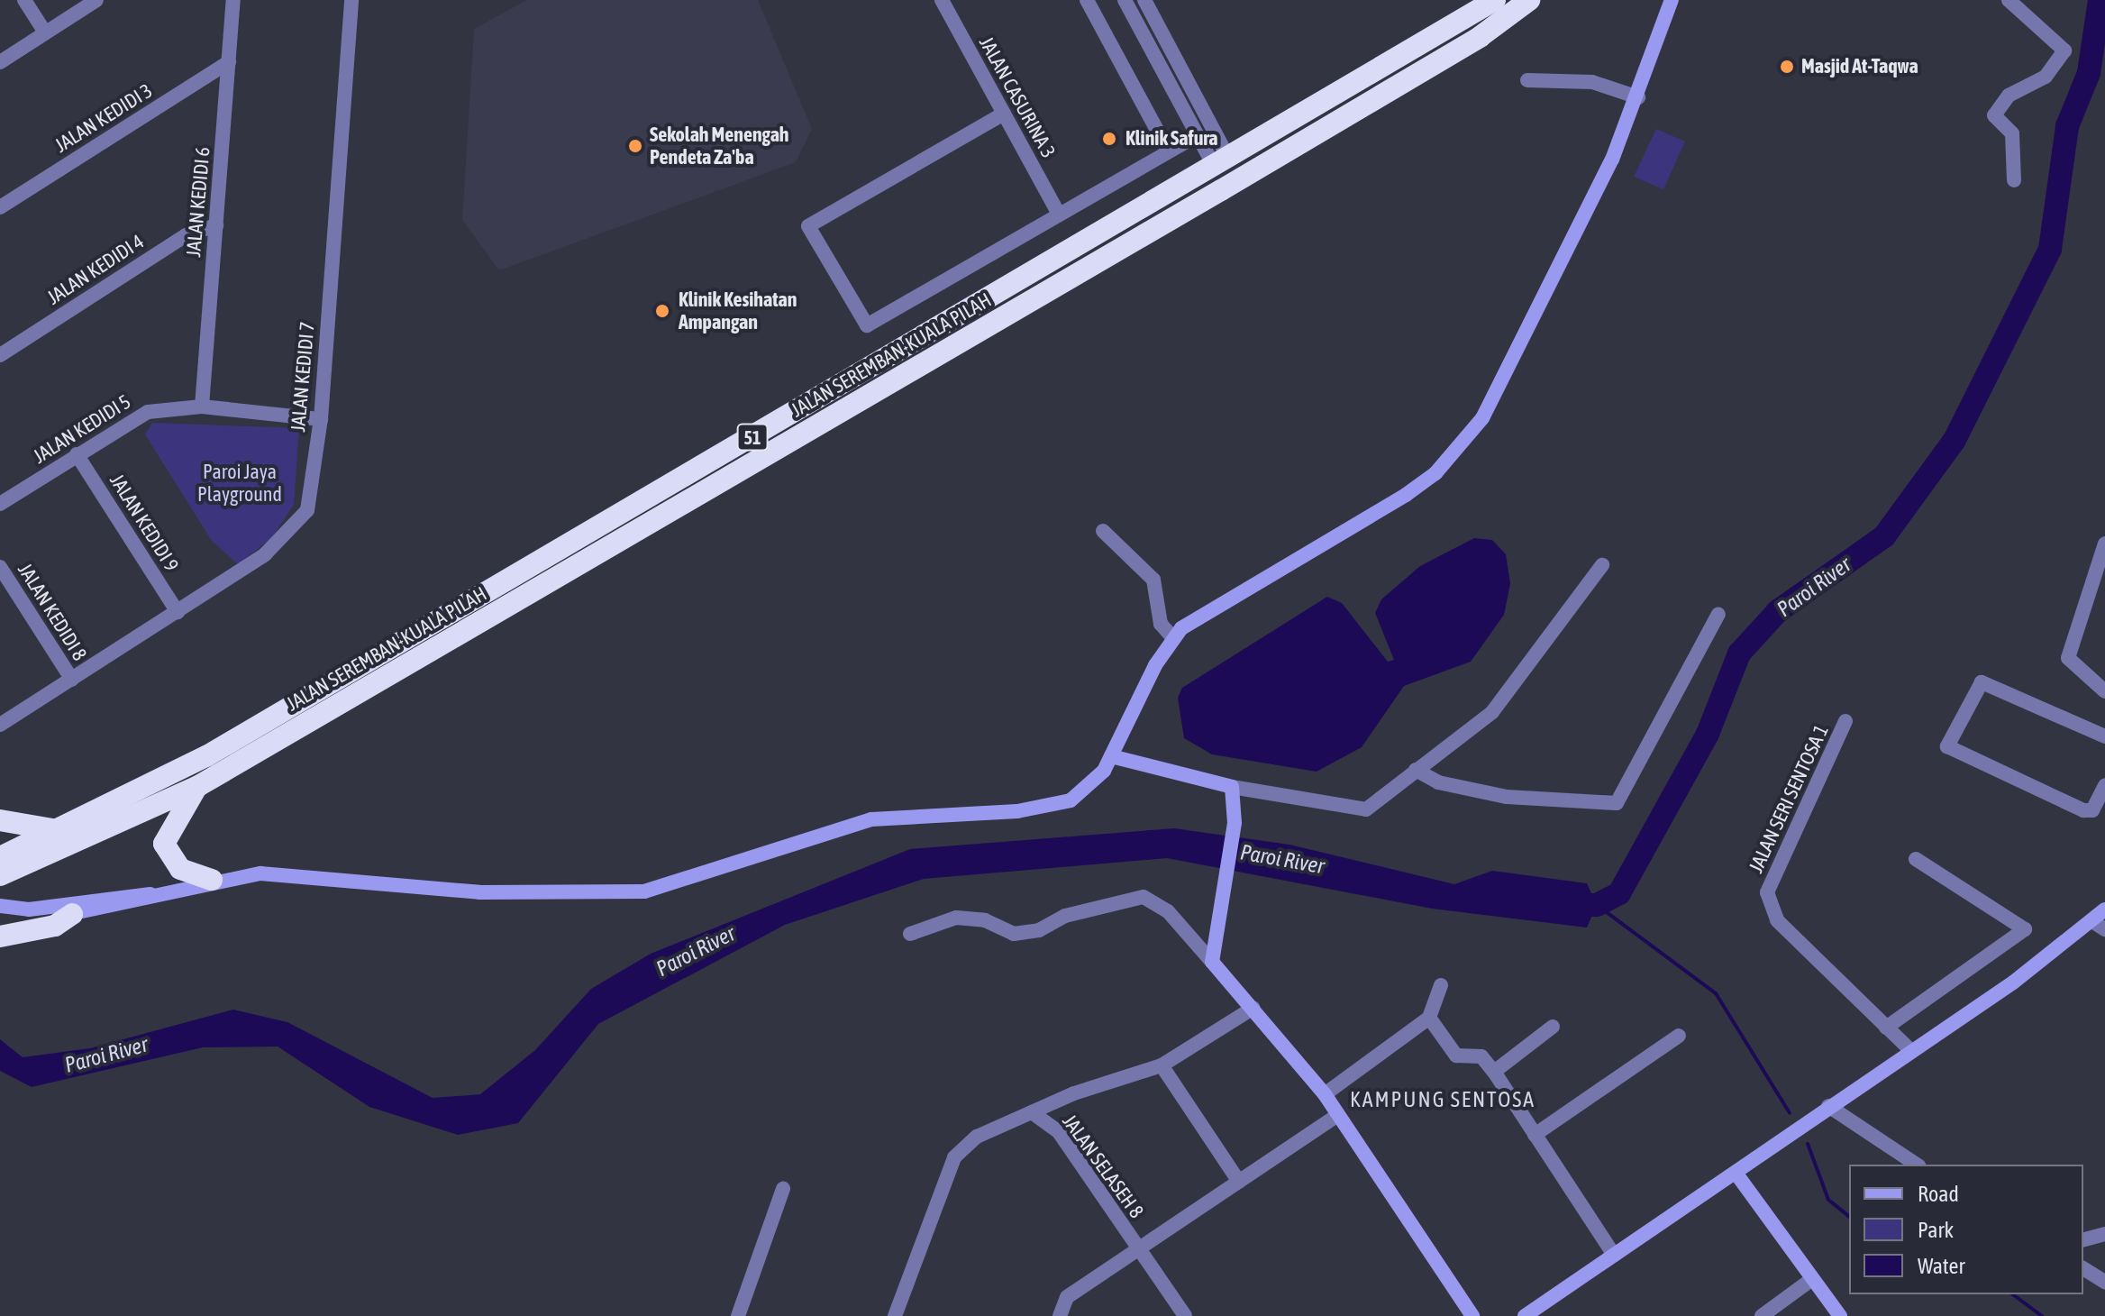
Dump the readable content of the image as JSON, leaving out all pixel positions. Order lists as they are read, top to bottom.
{
  "streets": {
    "highway": ["JALAN SEREMBAN-KUALA PILAH", "51"],
    "street": [
      "JALAN CASURINA 3",
      "JALAN KEDIDI 3",
      "JALAN KEDIDI 6",
      "JALAN KEDIDI 4",
      "JALAN KEDIDI 7",
      "JALAN KEDIDI 5",
      "JALAN KEDIDI 9",
      "JALAN KEDIDI 8",
      "JALAN SERI SENTOSA 1",
      "JALAN SELASEH 8"
    ]
  },
  "crossings": [
    ["JALAN KEDIDI 3", "JALAN KEDIDI 6"],
    ["JALAN KEDIDI 6", "JALAN KEDIDI 4"],
    ["JALAN KEDIDI 6", "JALAN KEDIDI 5"],
    ["JALAN KEDIDI 7", "JALAN KEDIDI 5"],
    ["JALAN KEDIDI 7", "JALAN KEDIDI 9"],
    ["JALAN KEDIDI 7", "JALAN KEDIDI 8"],
    ["JALAN KEDIDI 5", "JALAN KEDIDI 9"]
  ],
  "districts": ["KAMPUNG SENTOSA"],
  "water": ["Paroi River"],
  "parks": ["Paroi Jaya Playground"],
  "places": [
    "Masjid At-Taqwa",
    "Klinik Safura",
    "Sekolah Menengah Pendeta Za'ba",
    "Klinik Kesihatan Ampangan"
  ],
  "legend": ["Road", "Park", "Water"]
}
